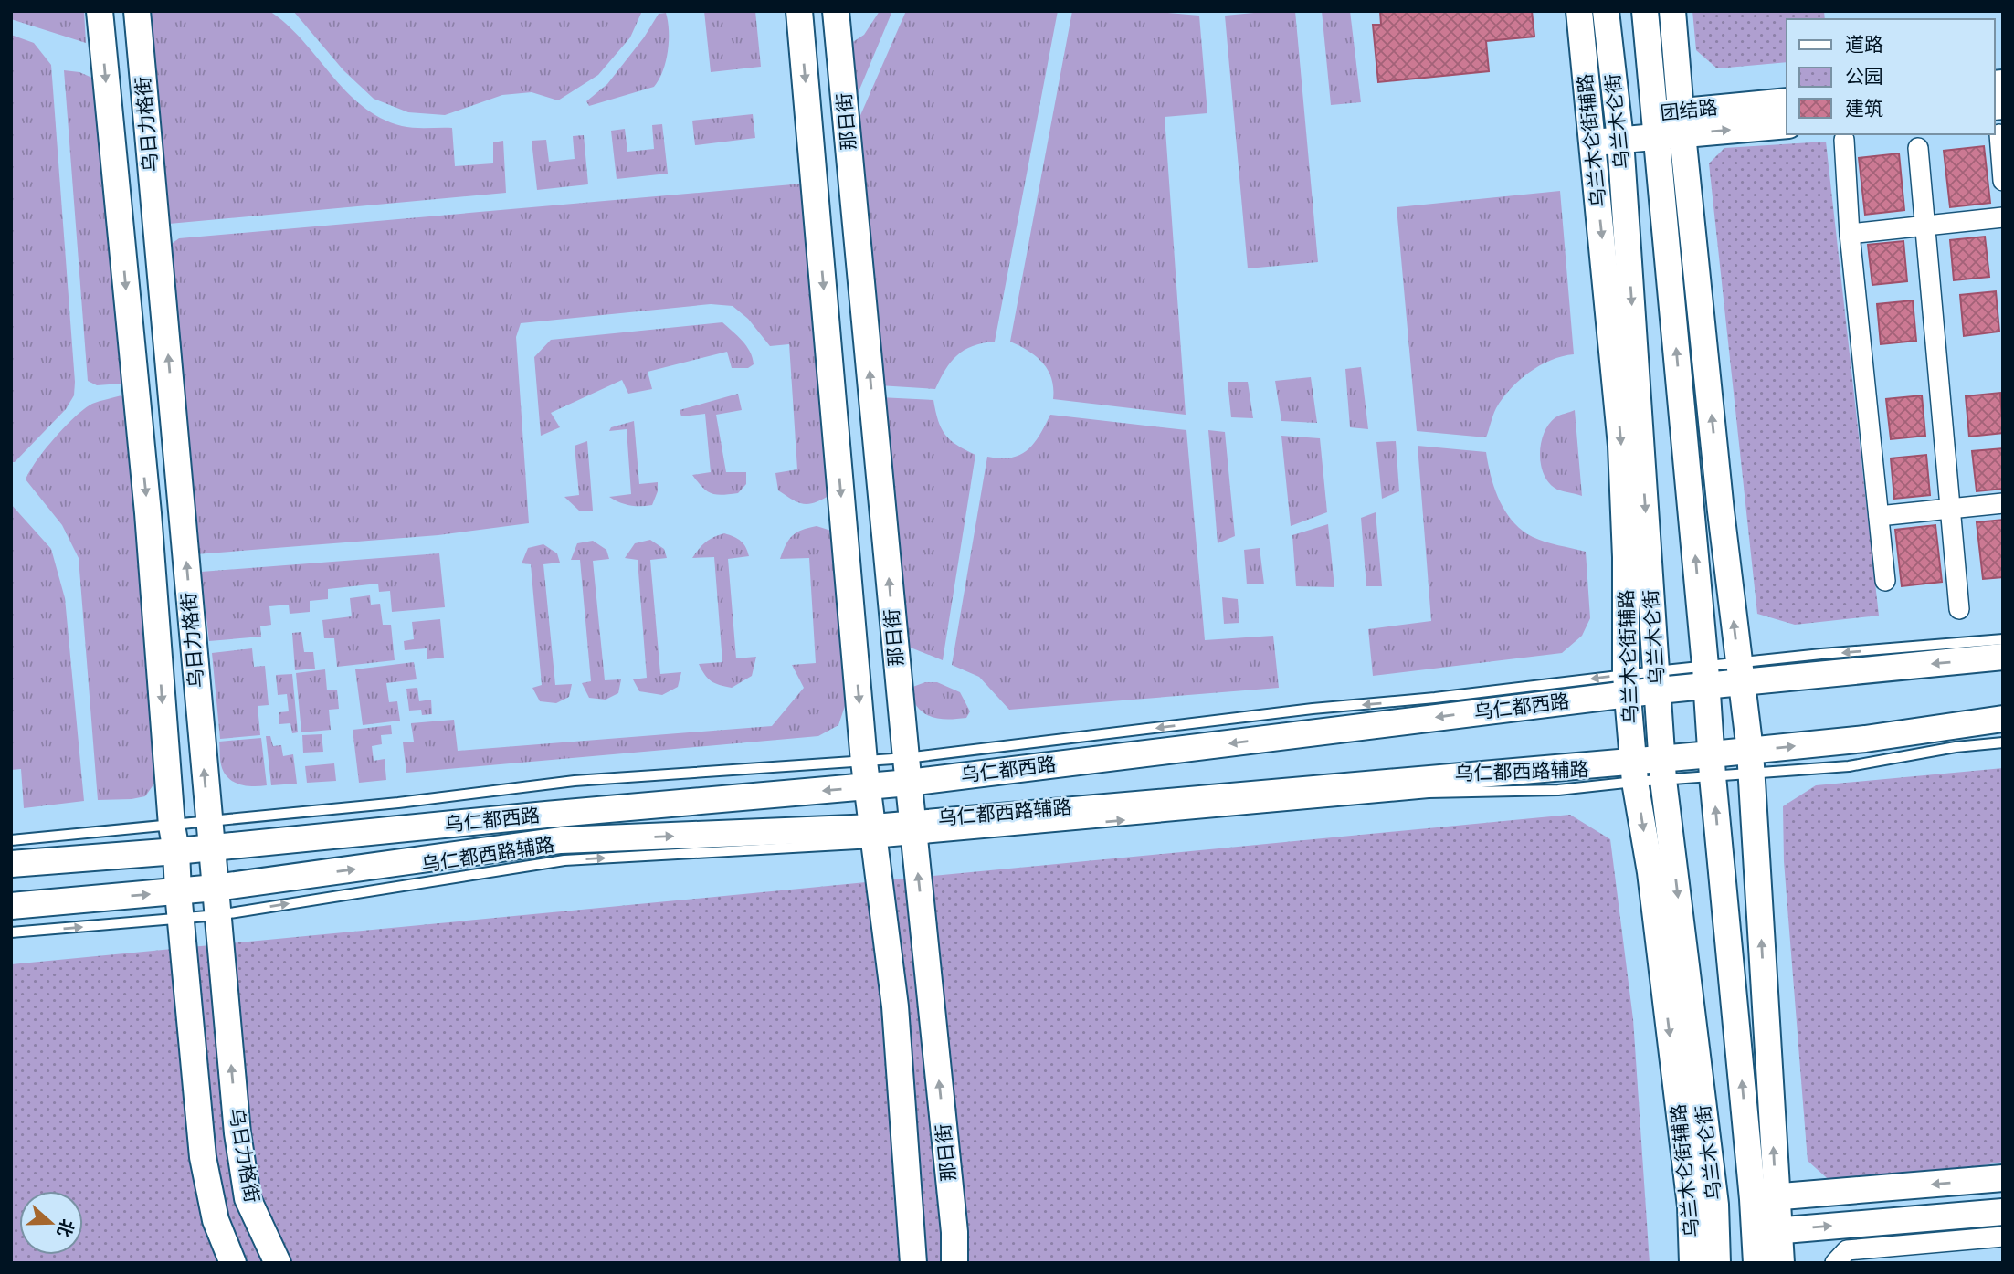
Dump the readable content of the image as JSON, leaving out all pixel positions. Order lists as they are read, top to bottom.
{
  "streets": {
    "street": [
      "团结路",
      "那日街",
      "乌兰木仑街",
      "乌日力格街",
      "乌兰木仑街辅路",
      "乌仁都西路"
    ],
    "lane": ["乌仁都西路辅路"]
  },
  "crossings": [
    ["团结路", "乌兰木仑街"],
    ["团结路", "乌兰木仑街辅路"],
    ["那日街", "乌仁都西路"],
    ["那日街", "乌仁都西路辅路"],
    ["乌兰木仑街", "乌兰木仑街辅路"],
    ["乌兰木仑街", "乌仁都西路"],
    ["乌日力格街", "乌仁都西路"],
    ["乌日力格街", "乌仁都西路辅路"],
    ["乌兰木仑街辅路", "乌仁都西路"],
    ["乌仁都西路", "乌仁都西路辅路"]
  ],
  "legend": ["道路", "公园", "建筑"],
  "north": "right"
}
